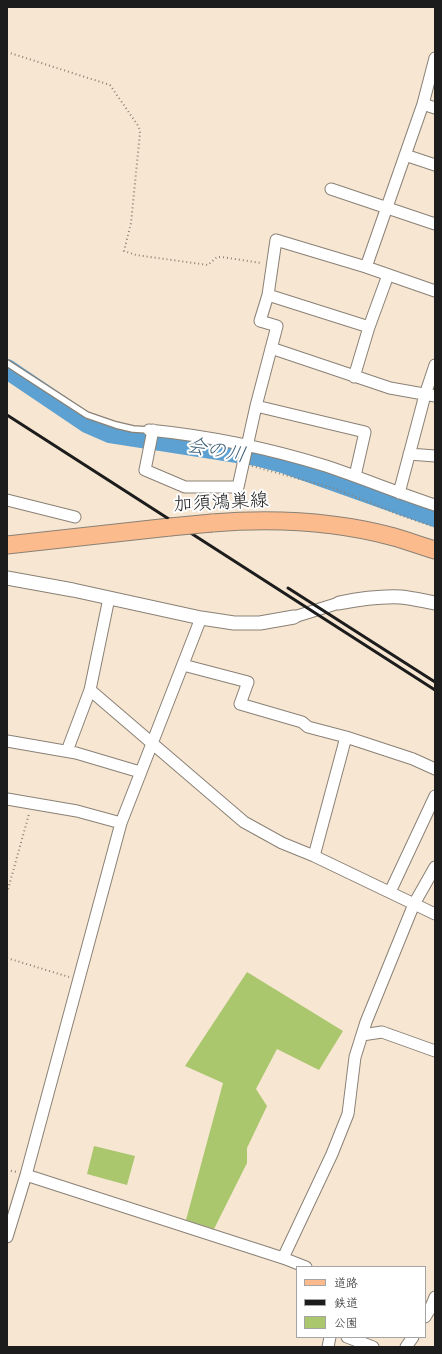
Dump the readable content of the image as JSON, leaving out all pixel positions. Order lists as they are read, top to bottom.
{
  "streets": {
    "main road": ["加須鴻巣線"]
  },
  "water": ["会の川"],
  "legend": ["道路", "鉄道", "公園"]
}
